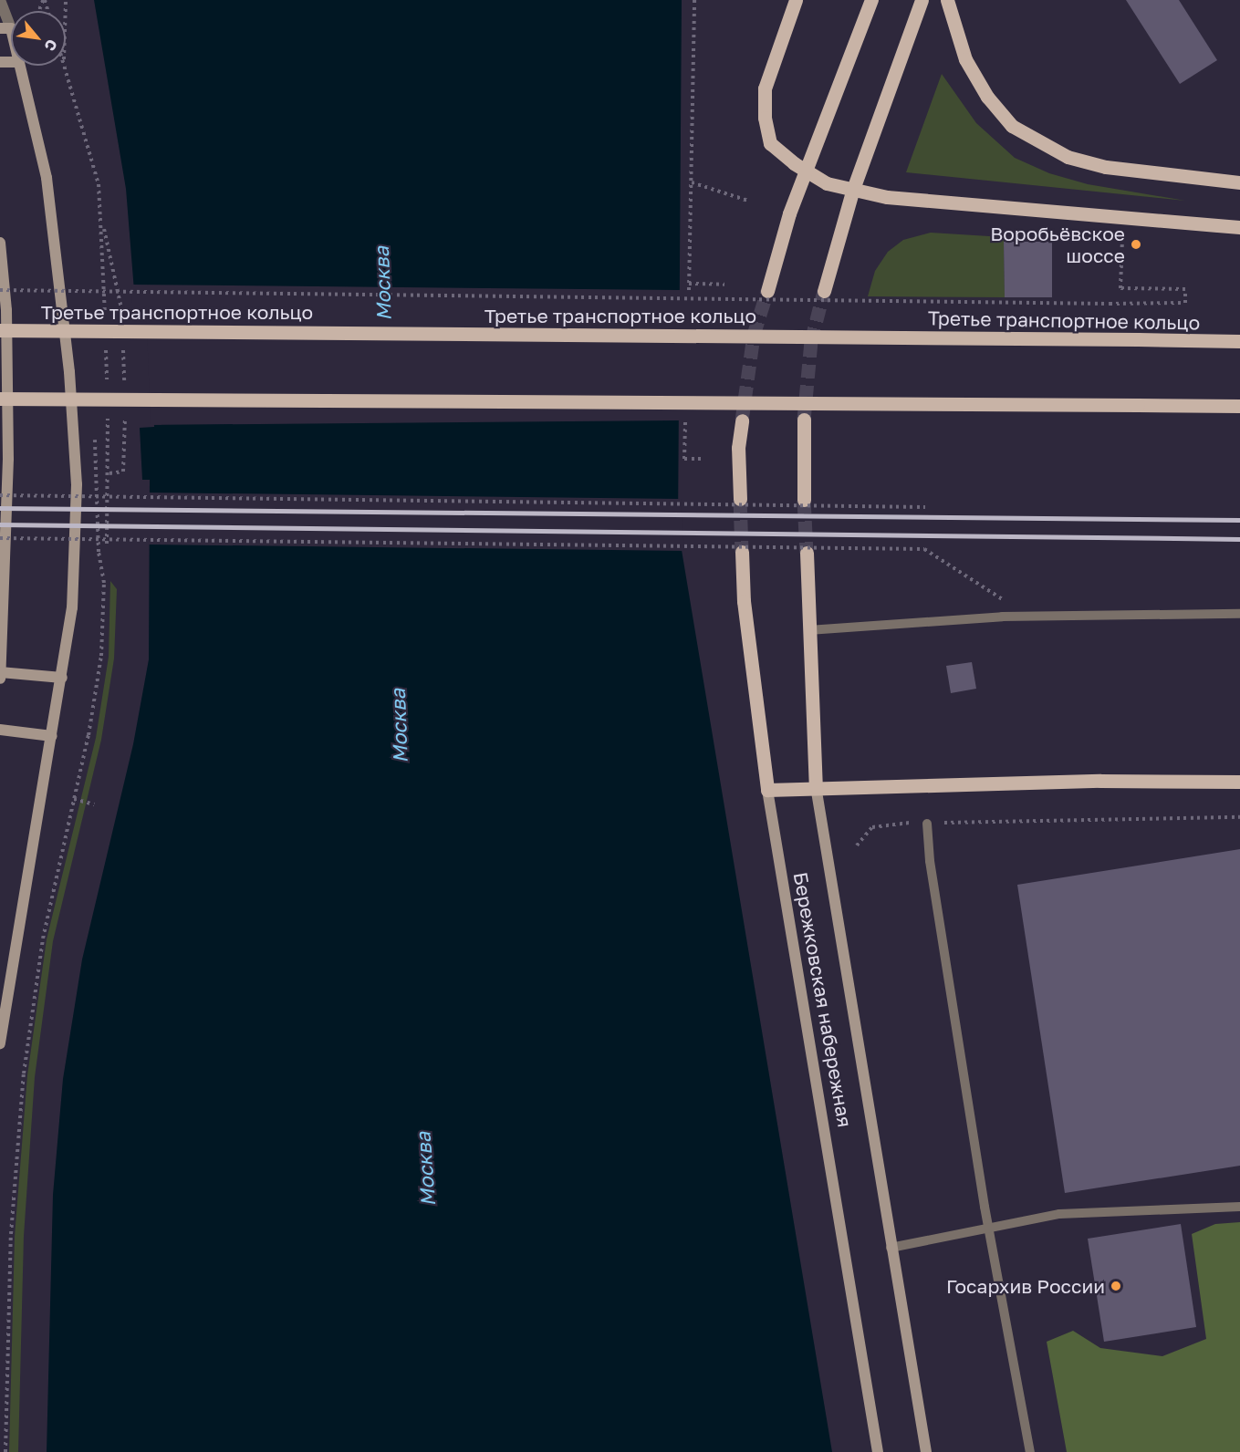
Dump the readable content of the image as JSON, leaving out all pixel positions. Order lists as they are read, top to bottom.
{
  "streets": {
    "main road": ["Третье транспортное кольцо", "Бережковская набережная"]
  },
  "water": ["Москва"],
  "places": ["Воробьёвское шоссе", "Госархив России"],
  "north": "bottom right"
}
